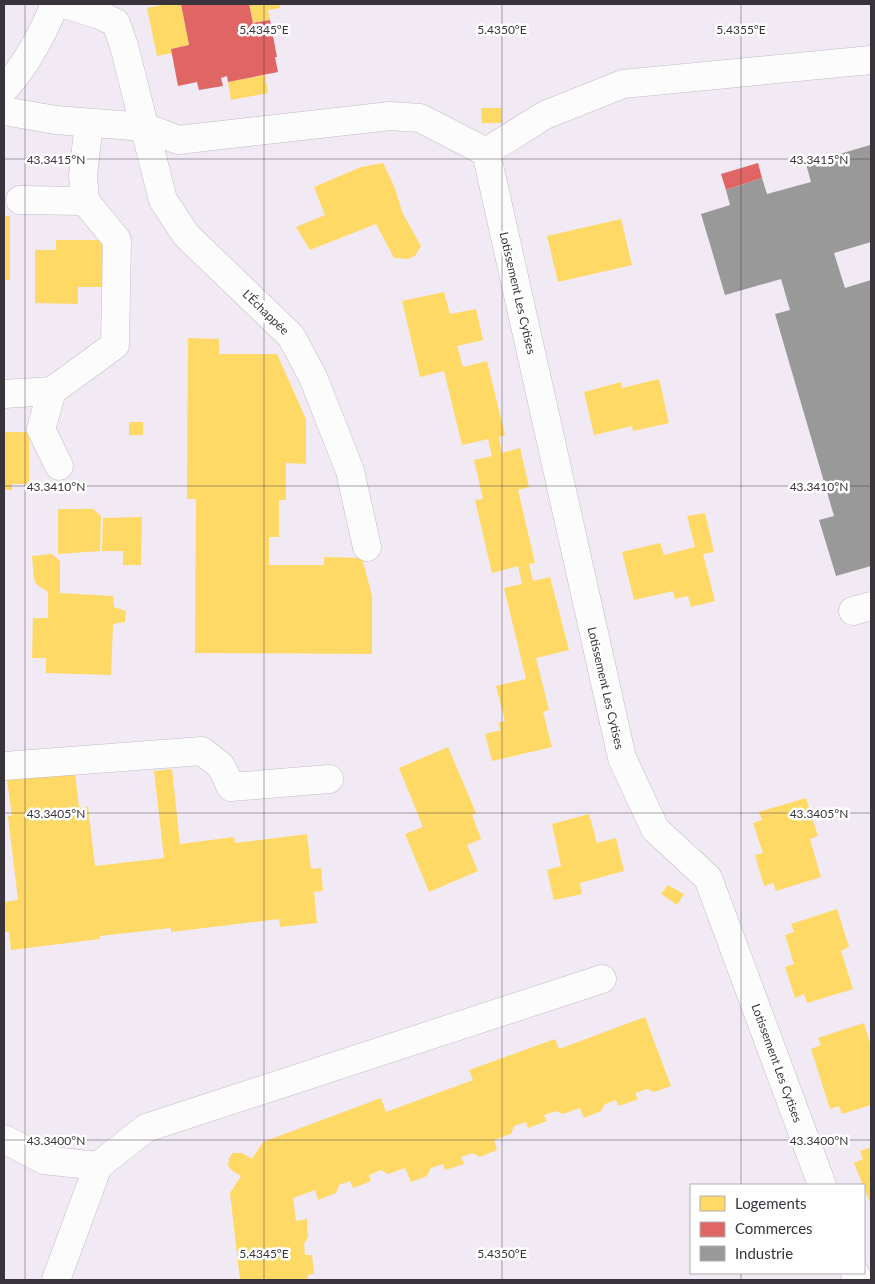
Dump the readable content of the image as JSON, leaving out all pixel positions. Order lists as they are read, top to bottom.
{
  "streets": {
    "street": ["Lotissement Les Cytises", "L'Échappée"]
  },
  "legend": ["Logements", "Commerces", "Industrie"],
  "coordinates": [
    "5.4345°E",
    "5.4350°E",
    "5.4355°E",
    "43.3415°N",
    "43.3410°N",
    "43.3405°N",
    "43.3400°N"
  ]
}
